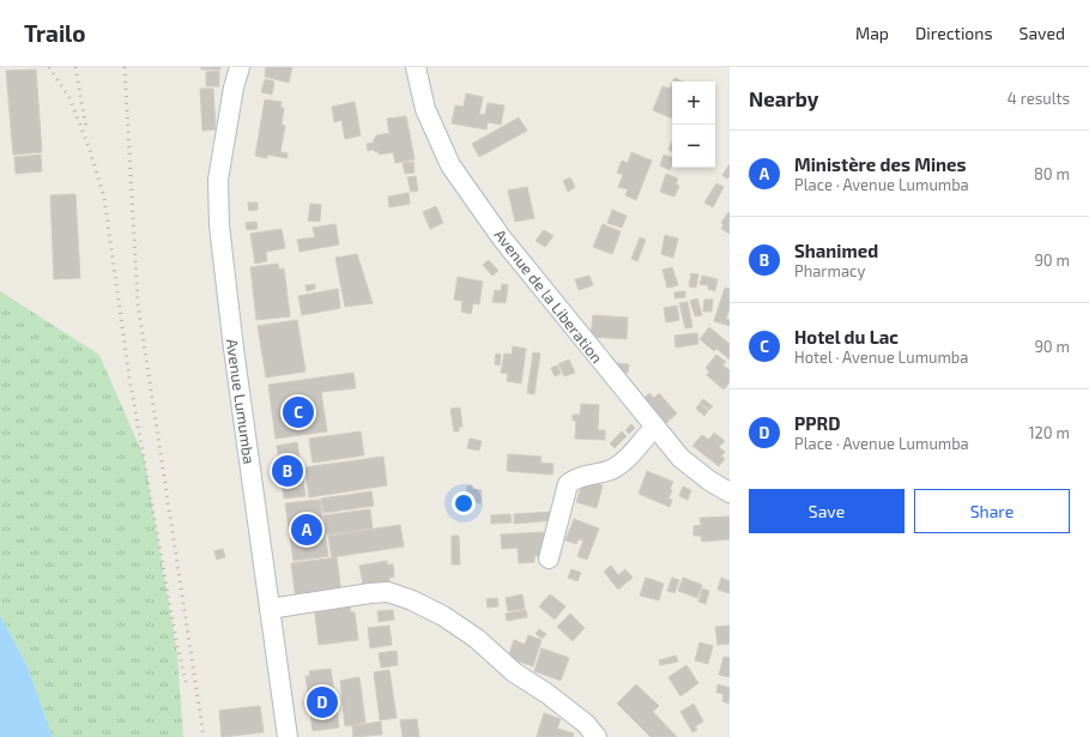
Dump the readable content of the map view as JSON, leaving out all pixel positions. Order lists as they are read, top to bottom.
{
  "streets": {
    "street": ["Avenue de la Liberation", "Avenue Lumumba"]
  },
  "page": {
    "header": "Trailo",
    "nav": ["Map", "Directions", "Saved"],
    "heading": ["Nearby", "4 results"],
    "map_buttons": ["+", "−"],
    "list": [
      {
        "mark": "A",
        "name": "Ministère des Mines",
        "note": "Place · Avenue Lumumba",
        "value": "80 m"
      },
      {
        "mark": "B",
        "name": "Shanimed",
        "note": "Pharmacy",
        "value": "90 m"
      },
      {
        "mark": "C",
        "name": "Hotel du Lac",
        "note": "Hotel · Avenue Lumumba",
        "value": "90 m"
      },
      {
        "mark": "D",
        "name": "PPRD",
        "note": "Place · Avenue Lumumba",
        "value": "120 m"
      }
    ],
    "pins": [
      "C",
      "B",
      "A",
      "D"
    ],
    "buttons": ["Save", "Share"]
  }
}
